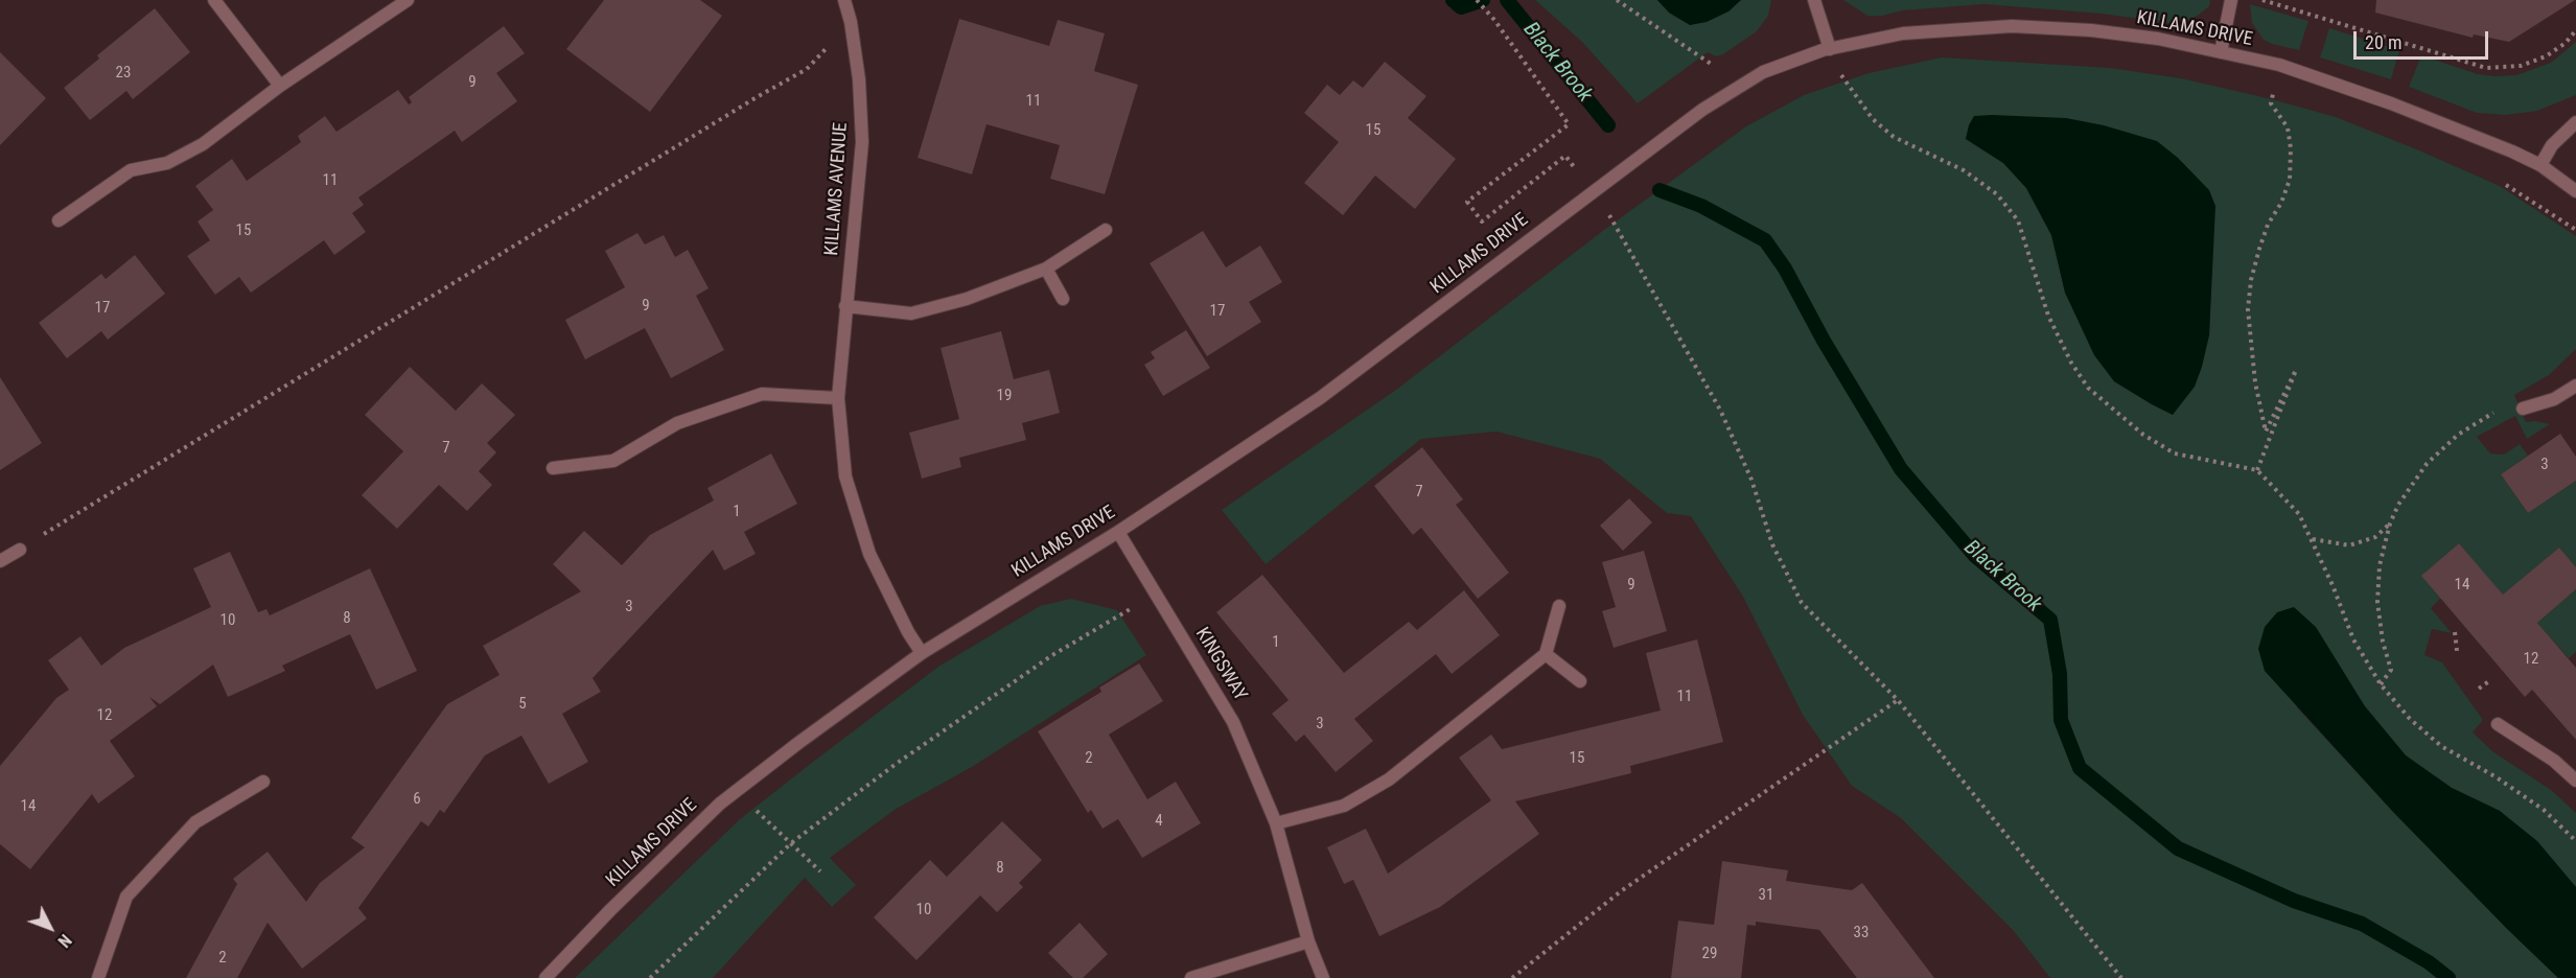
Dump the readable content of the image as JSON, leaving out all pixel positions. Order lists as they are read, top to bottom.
{
  "streets": {
    "street": ["KILLAMS DRIVE", "KILLAMS AVENUE", "KINGSWAY"]
  },
  "crossings": [
    ["KILLAMS DRIVE", "KILLAMS AVENUE"],
    ["KILLAMS DRIVE", "KINGSWAY"]
  ],
  "water": ["Black Brook"],
  "house_numbers": [
    "23",
    "9",
    "11",
    "15",
    "11",
    "15",
    "9",
    "17",
    "17",
    "19",
    "7",
    "3",
    "7",
    "1",
    "9",
    "14",
    "3",
    "8",
    "10",
    "1",
    "12",
    "11",
    "5",
    "12",
    "3",
    "2",
    "15",
    "6",
    "14",
    "4",
    "8",
    "31",
    "10",
    "33",
    "29",
    "2"
  ],
  "scale_bar": "20 m",
  "north": "bottom right"
}
